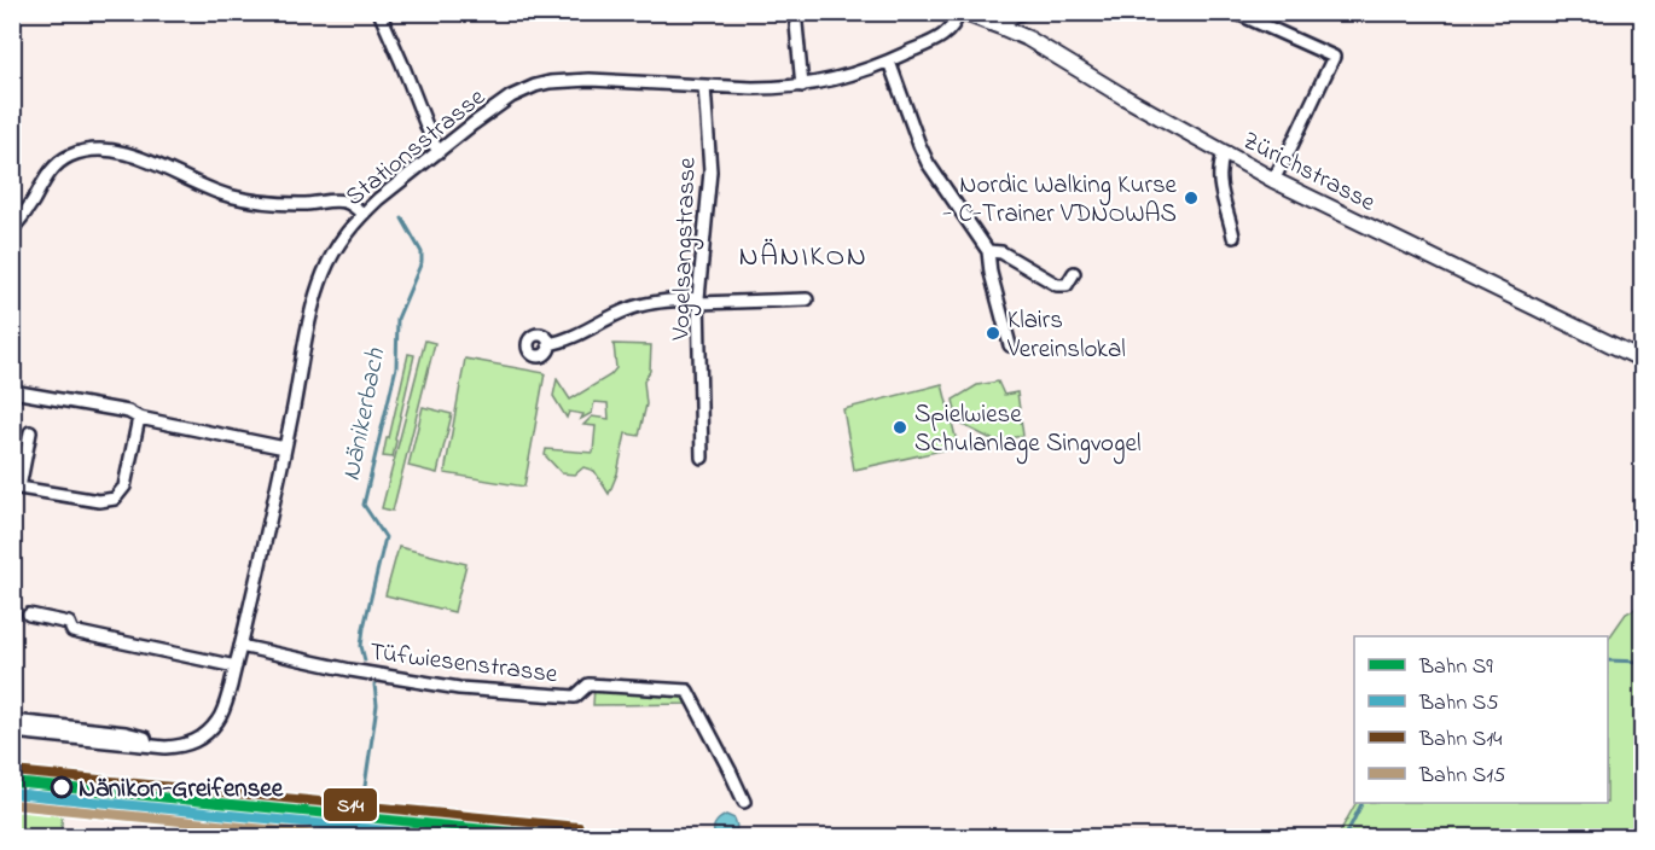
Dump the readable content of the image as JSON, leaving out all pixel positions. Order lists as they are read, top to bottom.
{
  "streets": {
    "main road": ["Zürichstrasse"],
    "street": ["Stationsstrasse", "Vogelsangstrasse", "Tüfwiesenstrasse"]
  },
  "crossings": [
    ["Stationsstrasse", "Zürichstrasse"],
    ["Stationsstrasse", "Vogelsangstrasse"],
    ["Stationsstrasse", "Tüfwiesenstrasse"]
  ],
  "districts": ["NÄNIKON"],
  "water": ["Nänikerbach"],
  "places": [
    "Nordic Walking Kurse - C-Trainer VDNOWAS",
    "Klairs Vereinslokal",
    "Spielwiese Schulanlage Singvogel",
    "Nänikon-Greifensee"
  ],
  "lines": [
    "rail line S14",
    "rail line S9",
    "rail line S5",
    "rail line S15"
  ],
  "legend": [
    "Bahn S9",
    "Bahn S5",
    "Bahn S14",
    "Bahn S15"
  ]
}
